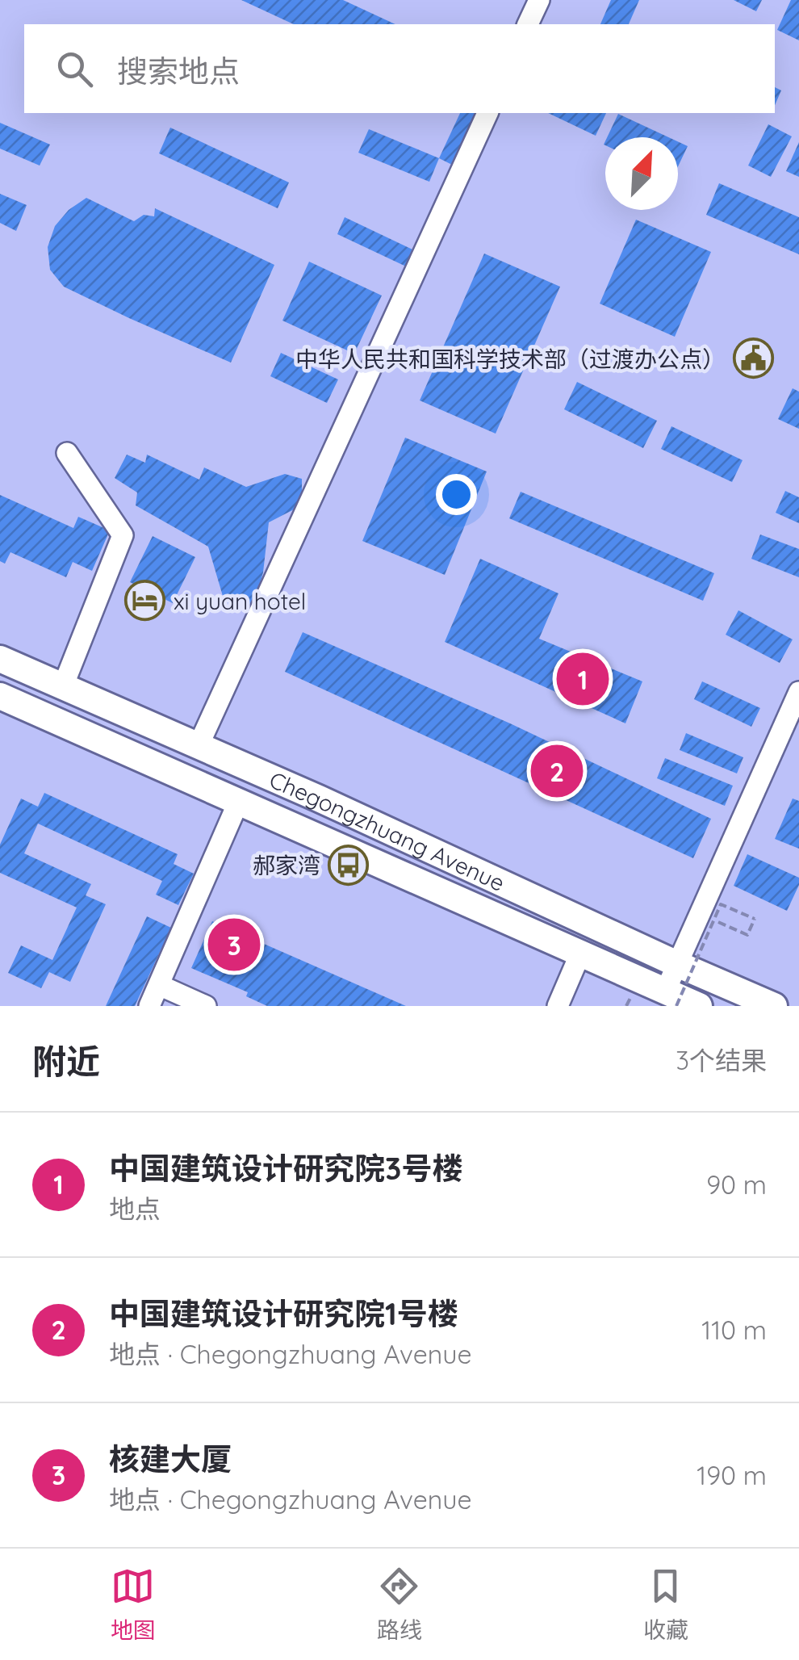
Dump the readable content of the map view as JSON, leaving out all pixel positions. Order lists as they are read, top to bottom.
{
  "streets": {
    "main road": ["Chegongzhuang Avenue"]
  },
  "places": {
    "public building": ["中华人民共和国科学技术部（过渡办公点）"],
    "hotel": ["xi yuan hotel"],
    "bus stop": ["郝家湾"]
  },
  "north": "top right",
  "page": {
    "search": "搜索地点",
    "pins": ["1", "2", "3"],
    "heading": ["附近", "3个结果"],
    "list": [
      {
        "mark": "1",
        "name": "中国建筑设计研究院3号楼",
        "note": "地点",
        "value": "90 m"
      },
      {
        "mark": "2",
        "name": "中国建筑设计研究院1号楼",
        "note": "地点 · Chegongzhuang Avenue",
        "value": "110 m"
      },
      {
        "mark": "3",
        "name": "核建大厦",
        "note": "地点 · Chegongzhuang Avenue",
        "value": "190 m"
      }
    ],
    "nav": ["地图", "路线", "收藏"]
  }
}
